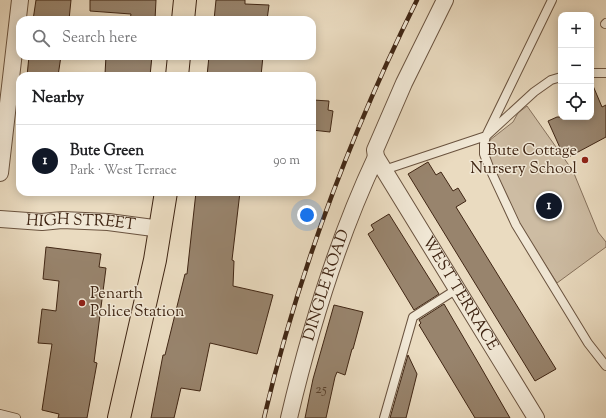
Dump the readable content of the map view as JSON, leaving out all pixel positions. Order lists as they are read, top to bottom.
{
  "streets": {
    "street": ["HIGH STREET", "DINGLE ROAD", "WEST TERRACE"]
  },
  "crossings": [
    ["DINGLE ROAD", "WEST TERRACE"]
  ],
  "places": ["Bute Cottage Nursery School", "Penarth Police Station"],
  "house_numbers": ["25"],
  "page": {
    "map_buttons": ["+", "−"],
    "search": "Search here",
    "heading": "Nearby",
    "list": [
      {
        "mark": "1",
        "name": "Bute Green",
        "note": "Park · West Terrace",
        "value": "90 m"
      }
    ],
    "pins": "1"
  }
}
